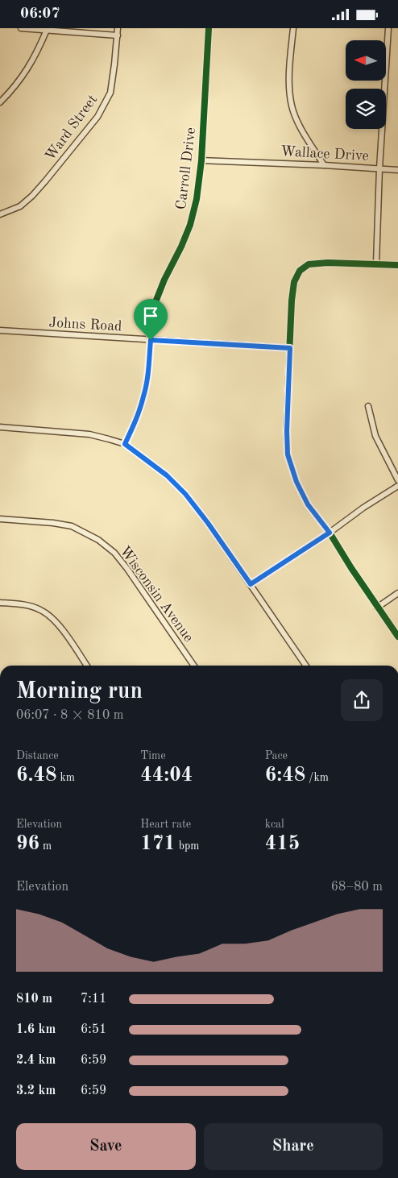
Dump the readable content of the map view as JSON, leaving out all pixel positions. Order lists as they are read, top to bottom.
{
  "streets": {
    "street": [
      "Ward Street",
      "Wallace Drive",
      "Carroll Drive",
      "Johns Road",
      "Wisconsin Avenue"
    ]
  },
  "crossings": [
    ["Wallace Drive", "Carroll Drive"],
    ["Carroll Drive", "Johns Road"]
  ],
  "north": "left",
  "page": {
    "status": "06:07",
    "heading": ["Morning run", "06:07 · 8 × 810 m"],
    "stats": [
      ["Distance", "6.48 km"],
      ["Time", "44:04"],
      ["Pace", "6:48 /km"],
      ["Elevation", "96 m"],
      ["Heart rate", "171 bpm"],
      ["kcal", "415"]
    ],
    "chart": ["Elevation", "68–80 m"],
    "list": [
      {
        "name": "810 m",
        "note": "7:11"
      },
      {
        "name": "1.6 km",
        "note": "6:51"
      },
      {
        "name": "2.4 km",
        "note": "6:59"
      },
      {
        "name": "3.2 km",
        "note": "6:59"
      }
    ],
    "buttons": ["Save", "Share"]
  }
}
